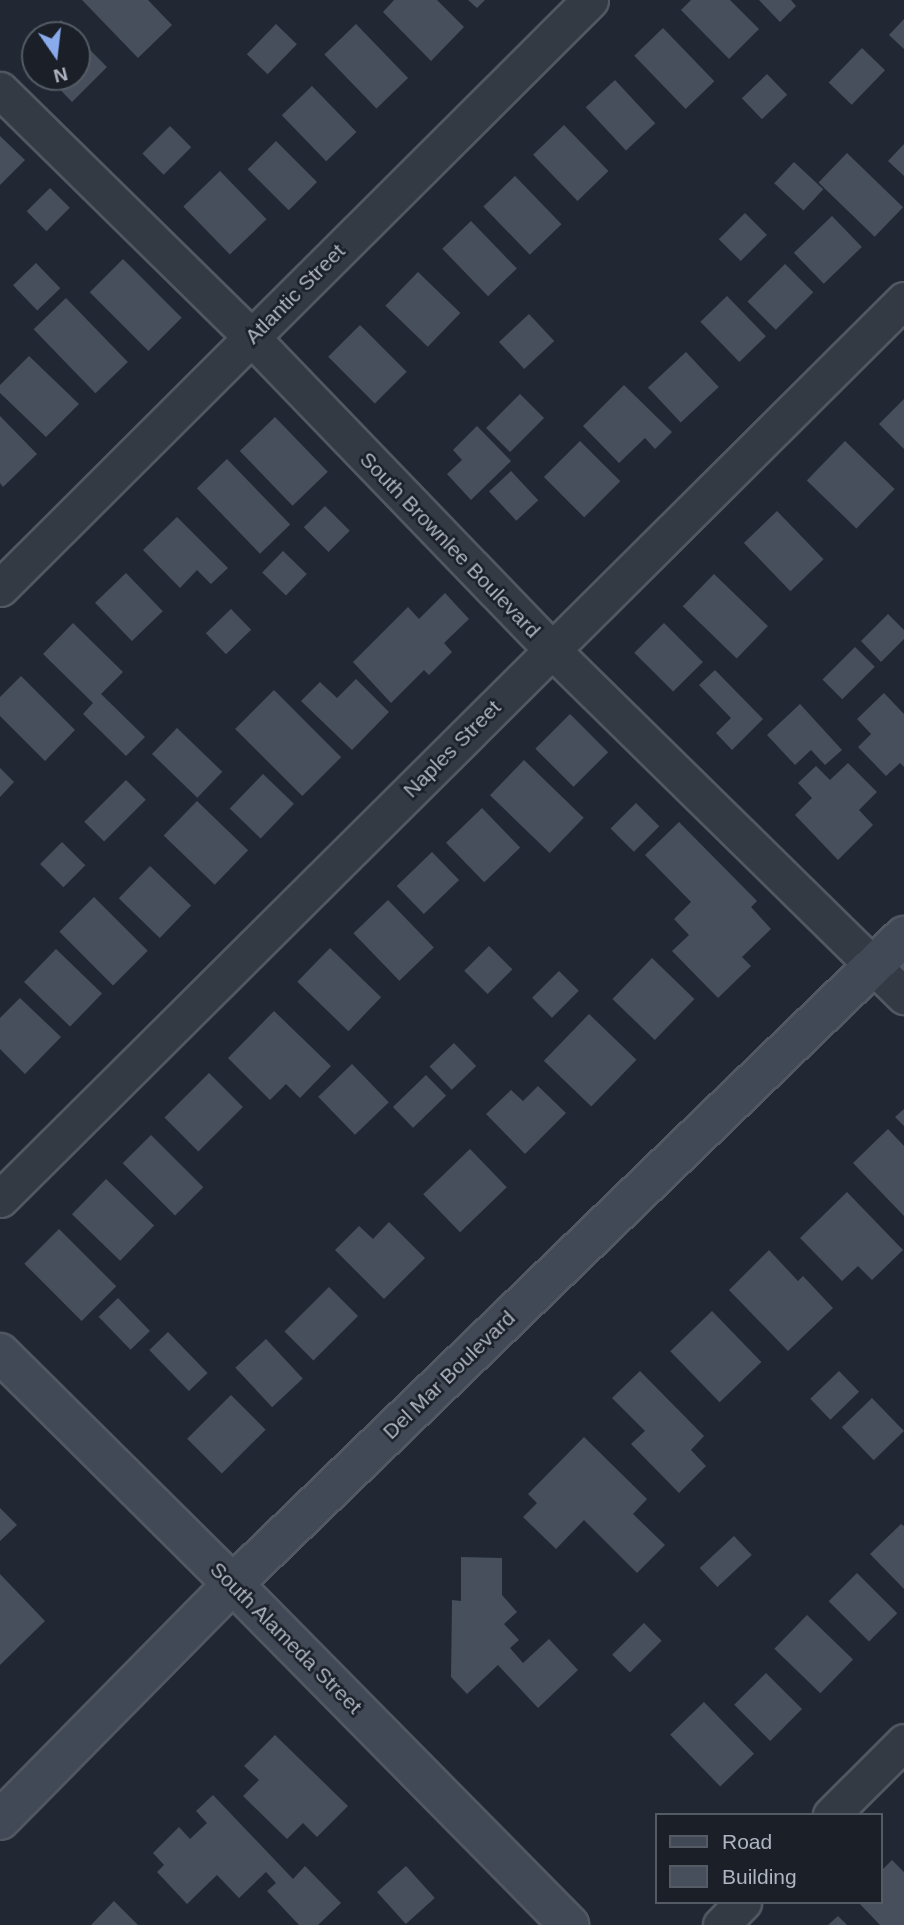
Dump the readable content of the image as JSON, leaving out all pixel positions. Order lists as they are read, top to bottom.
{
  "streets": {
    "street": [
      "Atlantic Street",
      "South Brownlee Boulevard",
      "Naples Street",
      "Del Mar Boulevard",
      "South Alameda Street"
    ]
  },
  "crossings": [
    ["Atlantic Street", "South Brownlee Boulevard"],
    ["South Brownlee Boulevard", "Naples Street"],
    ["South Brownlee Boulevard", "Del Mar Boulevard"],
    ["Del Mar Boulevard", "South Alameda Street"]
  ],
  "legend": ["Road", "Building"],
  "north": "bottom"
}
